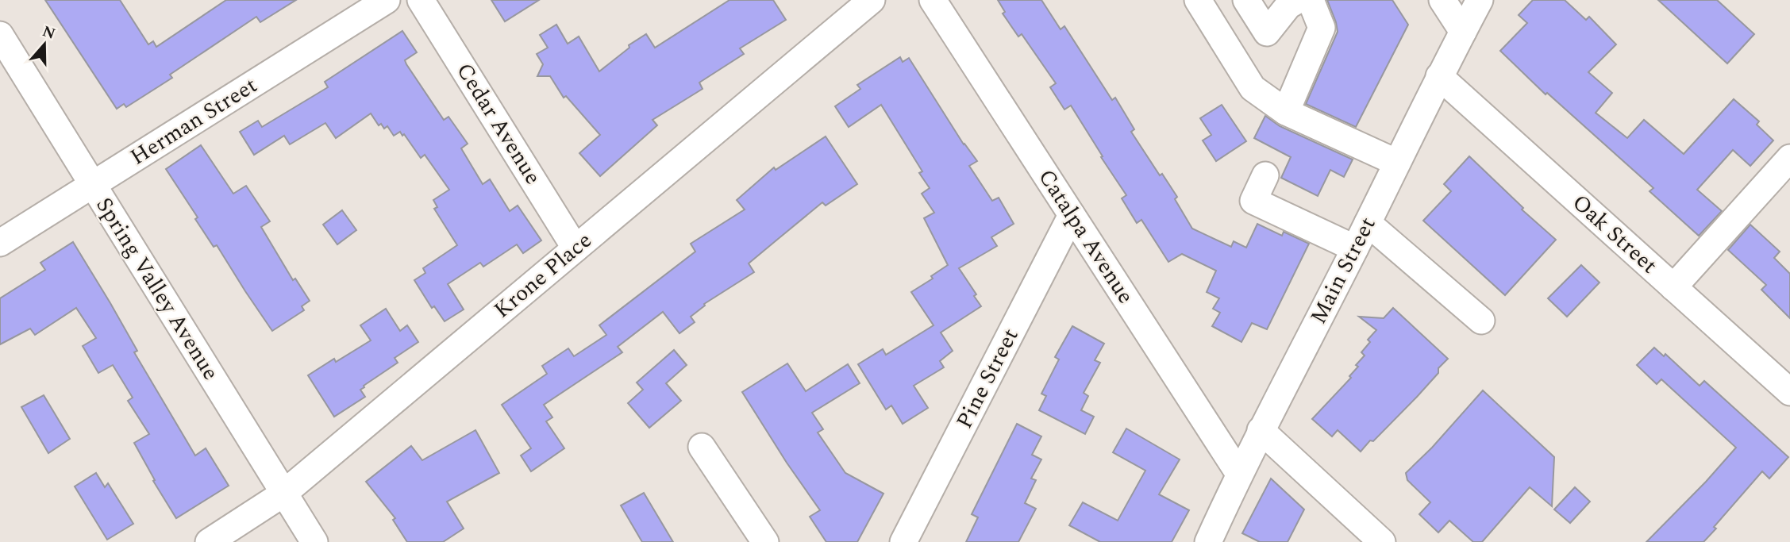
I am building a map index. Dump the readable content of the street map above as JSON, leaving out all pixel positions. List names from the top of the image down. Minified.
{"streets":{"street":["Herman Street","Cedar Avenue","Oak Street","Catalpa Avenue","Main Street","Krone Place","Spring Valley Avenue","Pine Street"]},"crossings":[["Herman Street","Spring Valley Avenue"],["Cedar Avenue","Krone Place"],["Oak Street","Main Street"],["Catalpa Avenue","Main Street"],["Catalpa Avenue","Pine Street"],["Krone Place","Spring Valley Avenue"]],"north":"top"}
